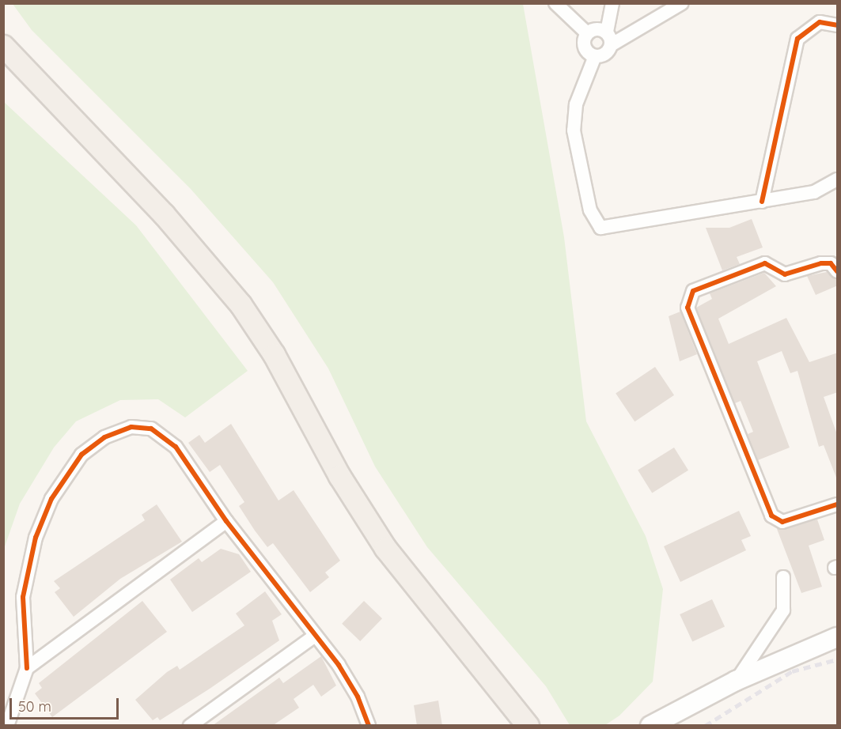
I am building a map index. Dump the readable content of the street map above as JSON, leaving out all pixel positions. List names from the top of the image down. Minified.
{"scale_bar":"50 m"}
